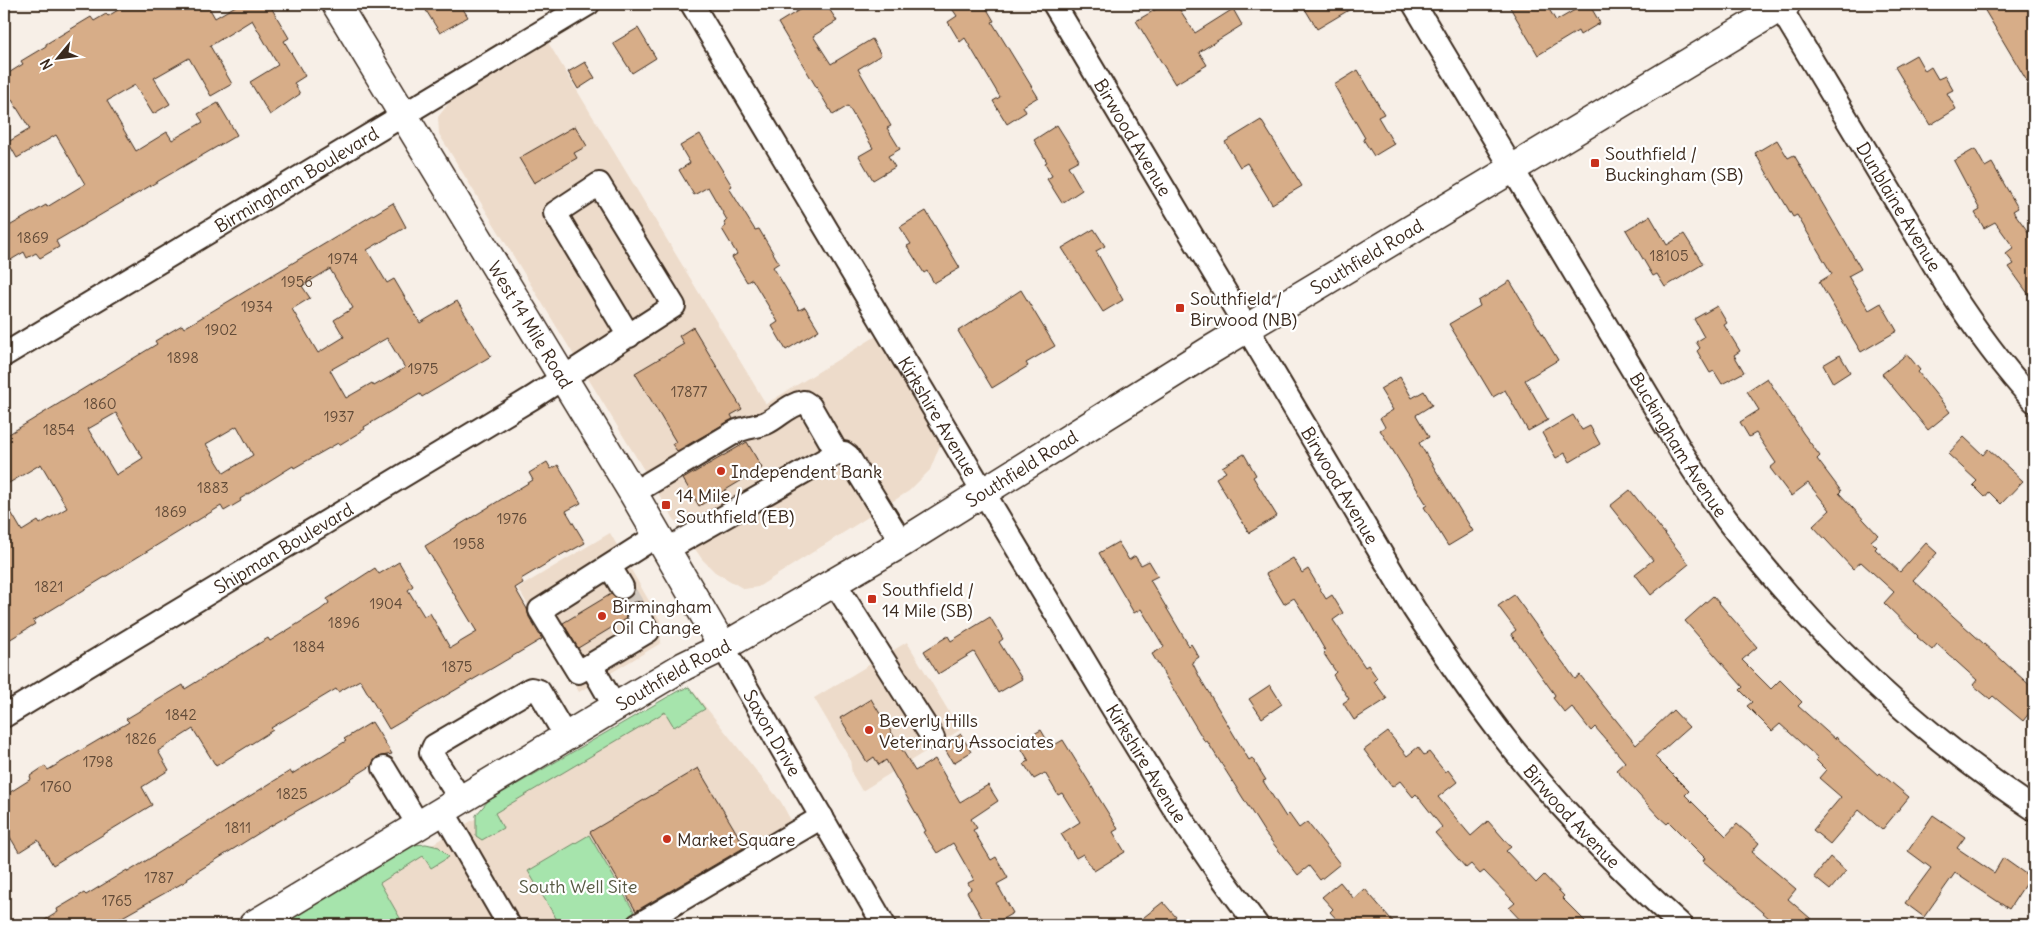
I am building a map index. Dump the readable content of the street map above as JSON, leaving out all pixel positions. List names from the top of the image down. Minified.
{"streets":{"main road":["Southfield Road","West 14 Mile Road"],"street":["Birwood Avenue","Birmingham Boulevard","Dunblaine Avenue","Kirkshire Avenue","Buckingham Avenue","Shipman Boulevard","Saxon Drive"]},"crossings":[["Birwood Avenue","Southfield Road"],["Birmingham Boulevard","West 14 Mile Road"],["Dunblaine Avenue","Southfield Road"],["Southfield Road","West 14 Mile Road"],["Southfield Road","Kirkshire Avenue"],["Southfield Road","Buckingham Avenue"],["Southfield Road","Saxon Drive"],["West 14 Mile Road","Shipman Boulevard"],["West 14 Mile Road","Saxon Drive"]],"parks":["South Well Site"],"places":{"transit":["Southfield / Buckingham (SB)","Southfield / Birwood (NB)","14 Mile / Southfield (EB)","Southfield / 14 Mile (SB)"],"other":["Independent Bank","Birmingham Oil Change","Beverly Hills Veterinary Associates","Market Square"]},"house_numbers":["1869","18105","1974","1956","1934","1902","1898","1975","17877","1860","1937","1854","1883","1869","1976","1958","1821","1904","1896","1884","1875","1842","1826","1798","1760","1825","1811","1787","1765"],"north":"bottom left"}
